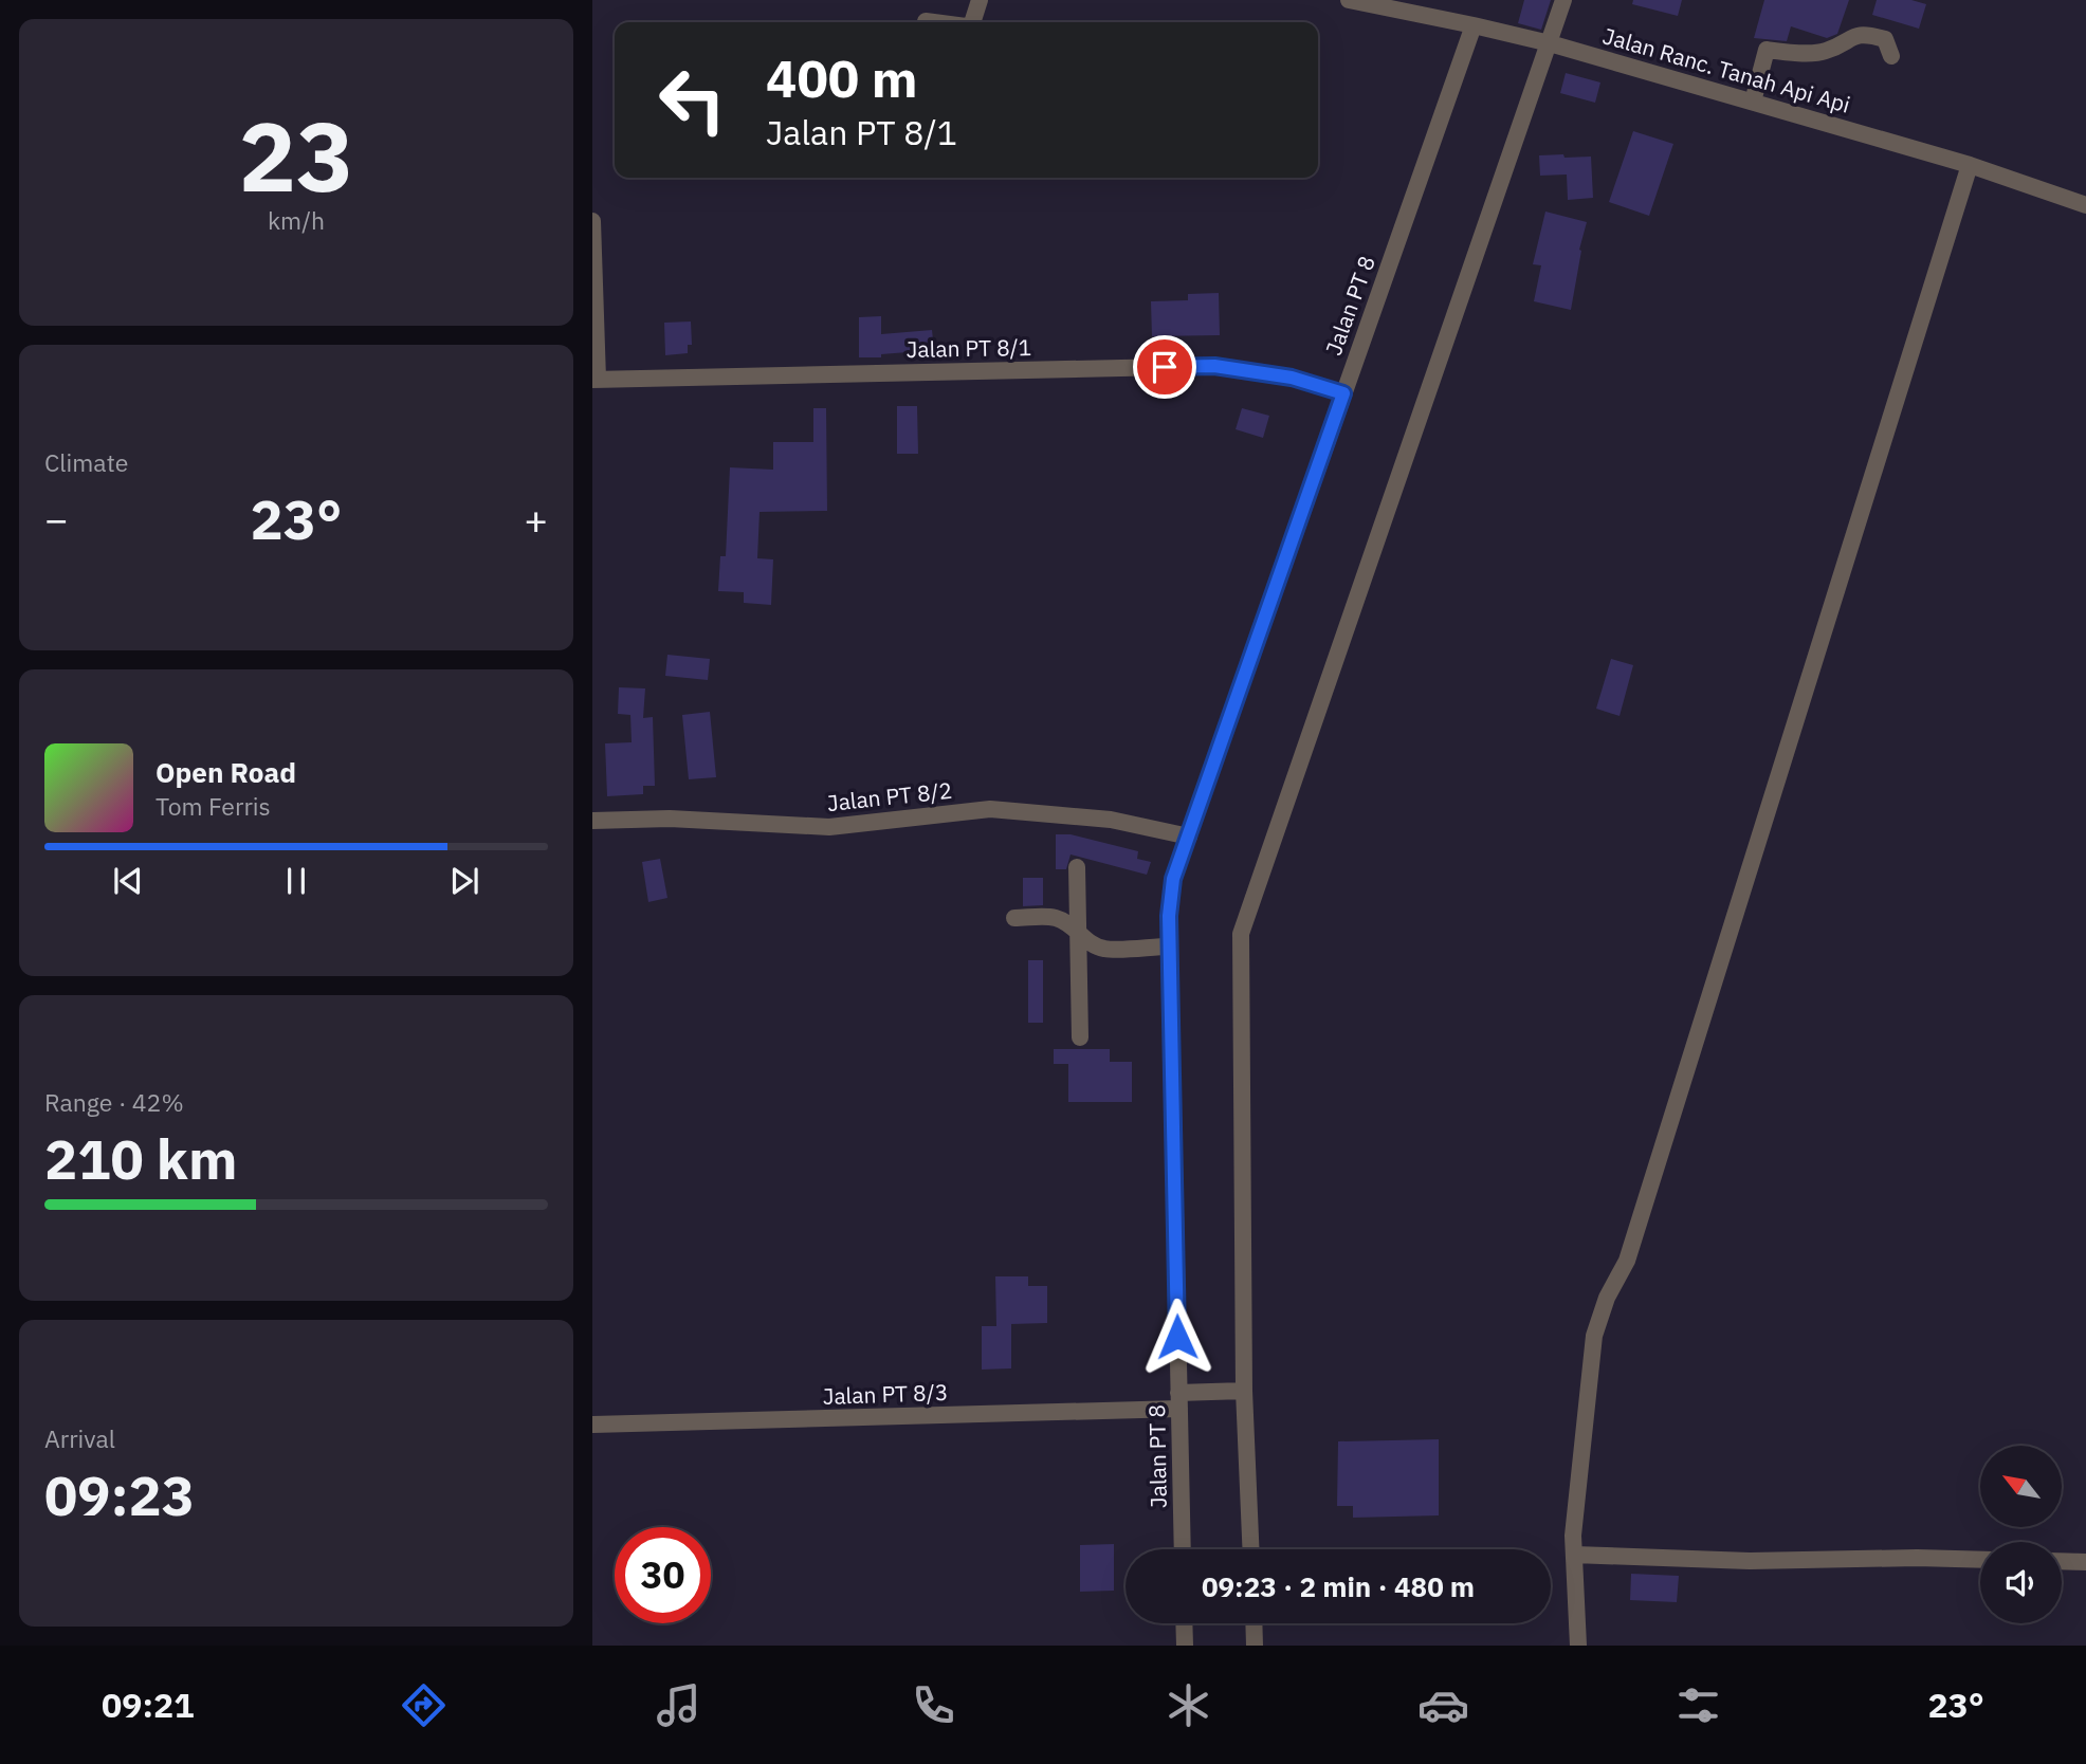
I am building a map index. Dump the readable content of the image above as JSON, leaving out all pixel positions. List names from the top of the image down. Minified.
{"streets":{"street":["Jalan Ranc. Tanah Api Api","Jalan PT 8","Jalan PT 8/1","Jalan PT 8/2","Jalan PT 8/3"]},"crossings":[["Jalan Ranc. Tanah Api Api","Jalan PT 8"],["Jalan PT 8","Jalan PT 8/1"],["Jalan PT 8","Jalan PT 8/2"],["Jalan PT 8","Jalan PT 8/3"]],"north":"top left","page":{"tile":[["23","km/h"],"Climate",["Range · 42%","210 km"],["Arrival","09:23"]],"turn":["400 m","Jalan PT 8/1"],"heat":["−","23°","+"],"song":["Open Road","Tom Ferris"],"limit":"30","trip":"09:23 · 2 min · 480 m","tabs":["09:21","23°"]}}
